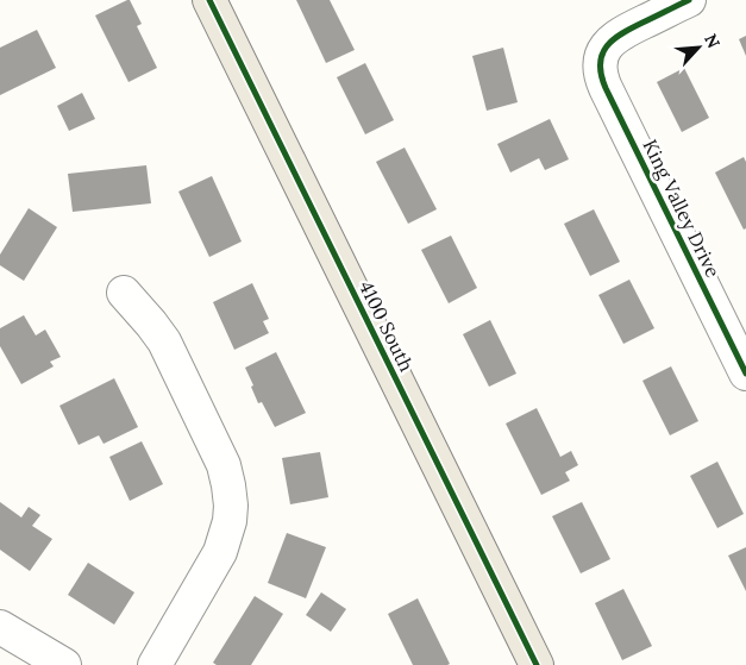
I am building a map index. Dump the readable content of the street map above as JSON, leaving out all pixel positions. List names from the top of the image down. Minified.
{"streets":{"main road":["4100 South"],"street":["King Valley Drive"]},"north":"top right"}
